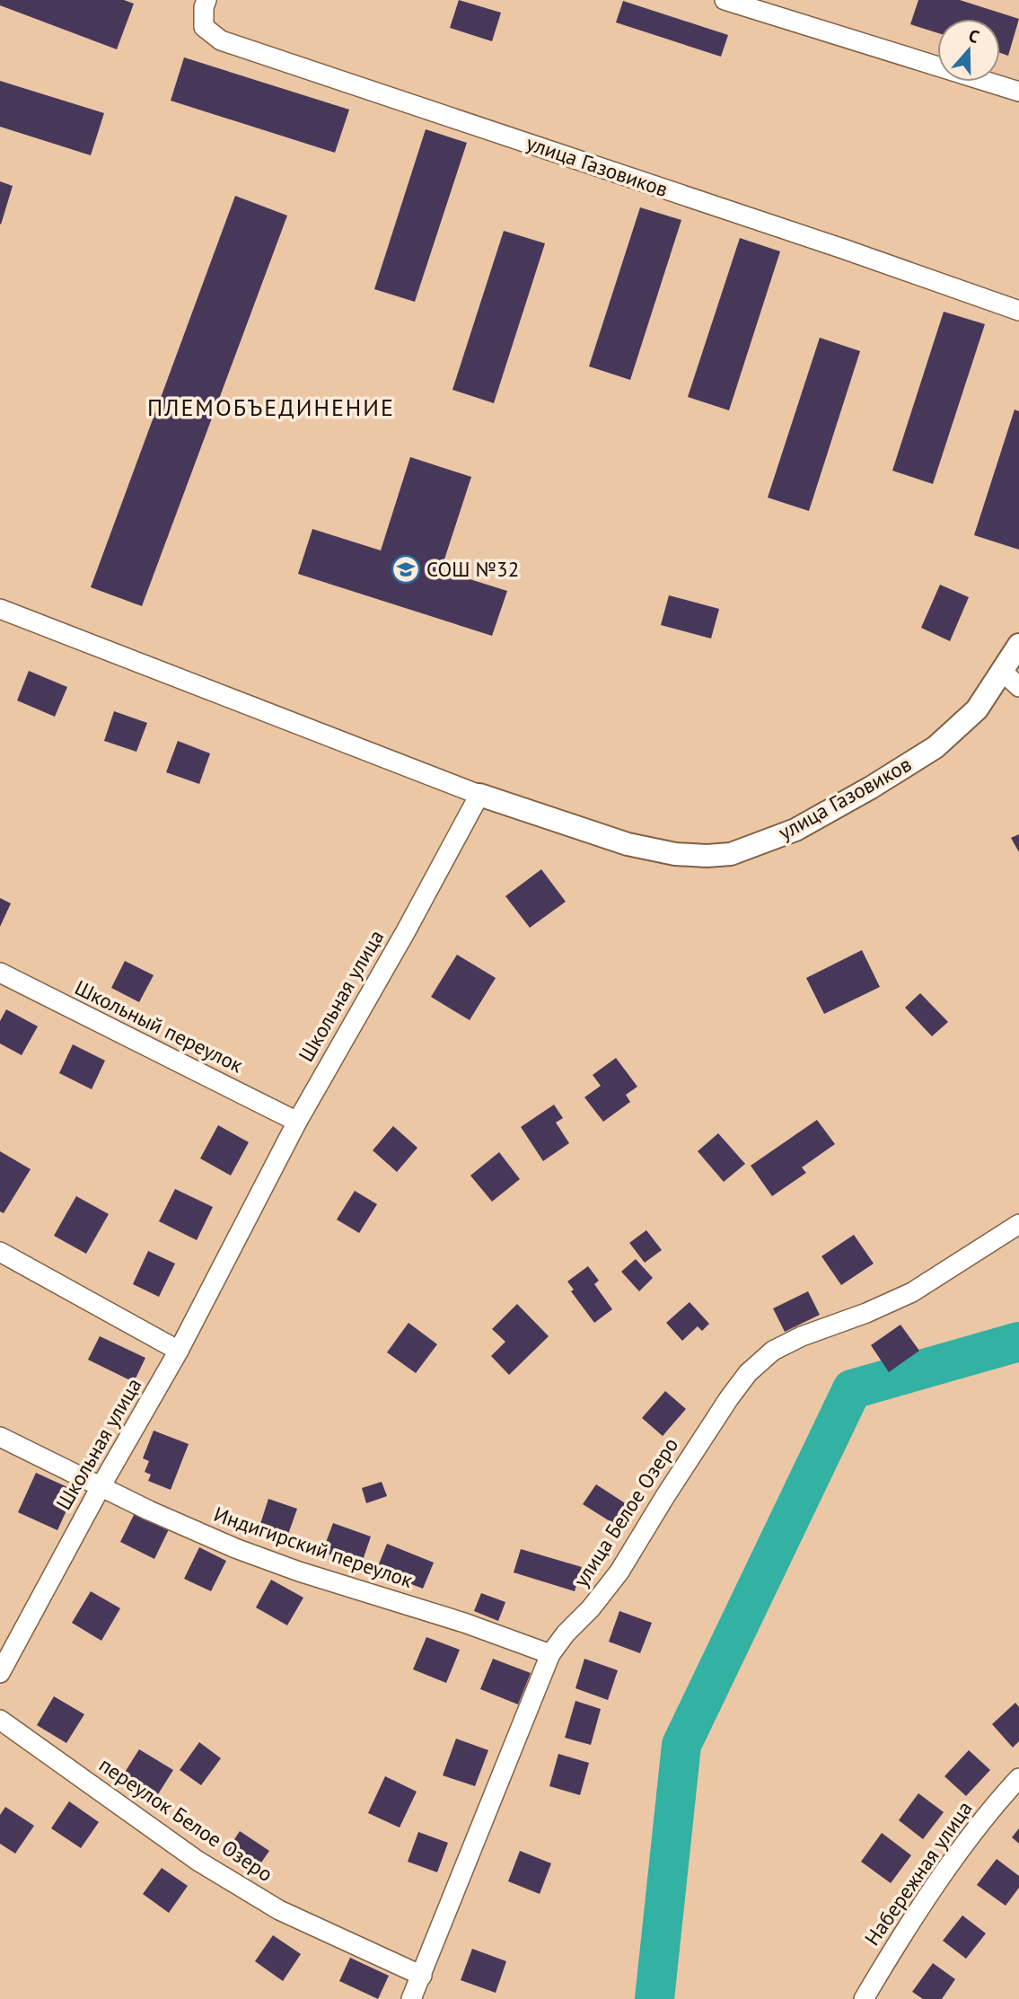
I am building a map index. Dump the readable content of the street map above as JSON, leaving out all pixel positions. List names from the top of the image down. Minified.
{"streets":{"street":["улица Газовиков","Школьная улица","Школьный переулок","улица Белое Озеро","Индигирский переулок","переулок Белое Озеро","Набережная улица"]},"crossings":[["улица Газовиков","Школьная улица"],["Школьная улица","Школьный переулок"],["Школьная улица","Индигирский переулок"],["улица Белое Озеро","Индигирский переулок"],["улица Белое Озеро","переулок Белое Озеро"]],"districts":["ПЛЕМОБЪЕДИНЕНИЕ"],"places":{"school or university":["СОШ №32"]},"north":"top"}
